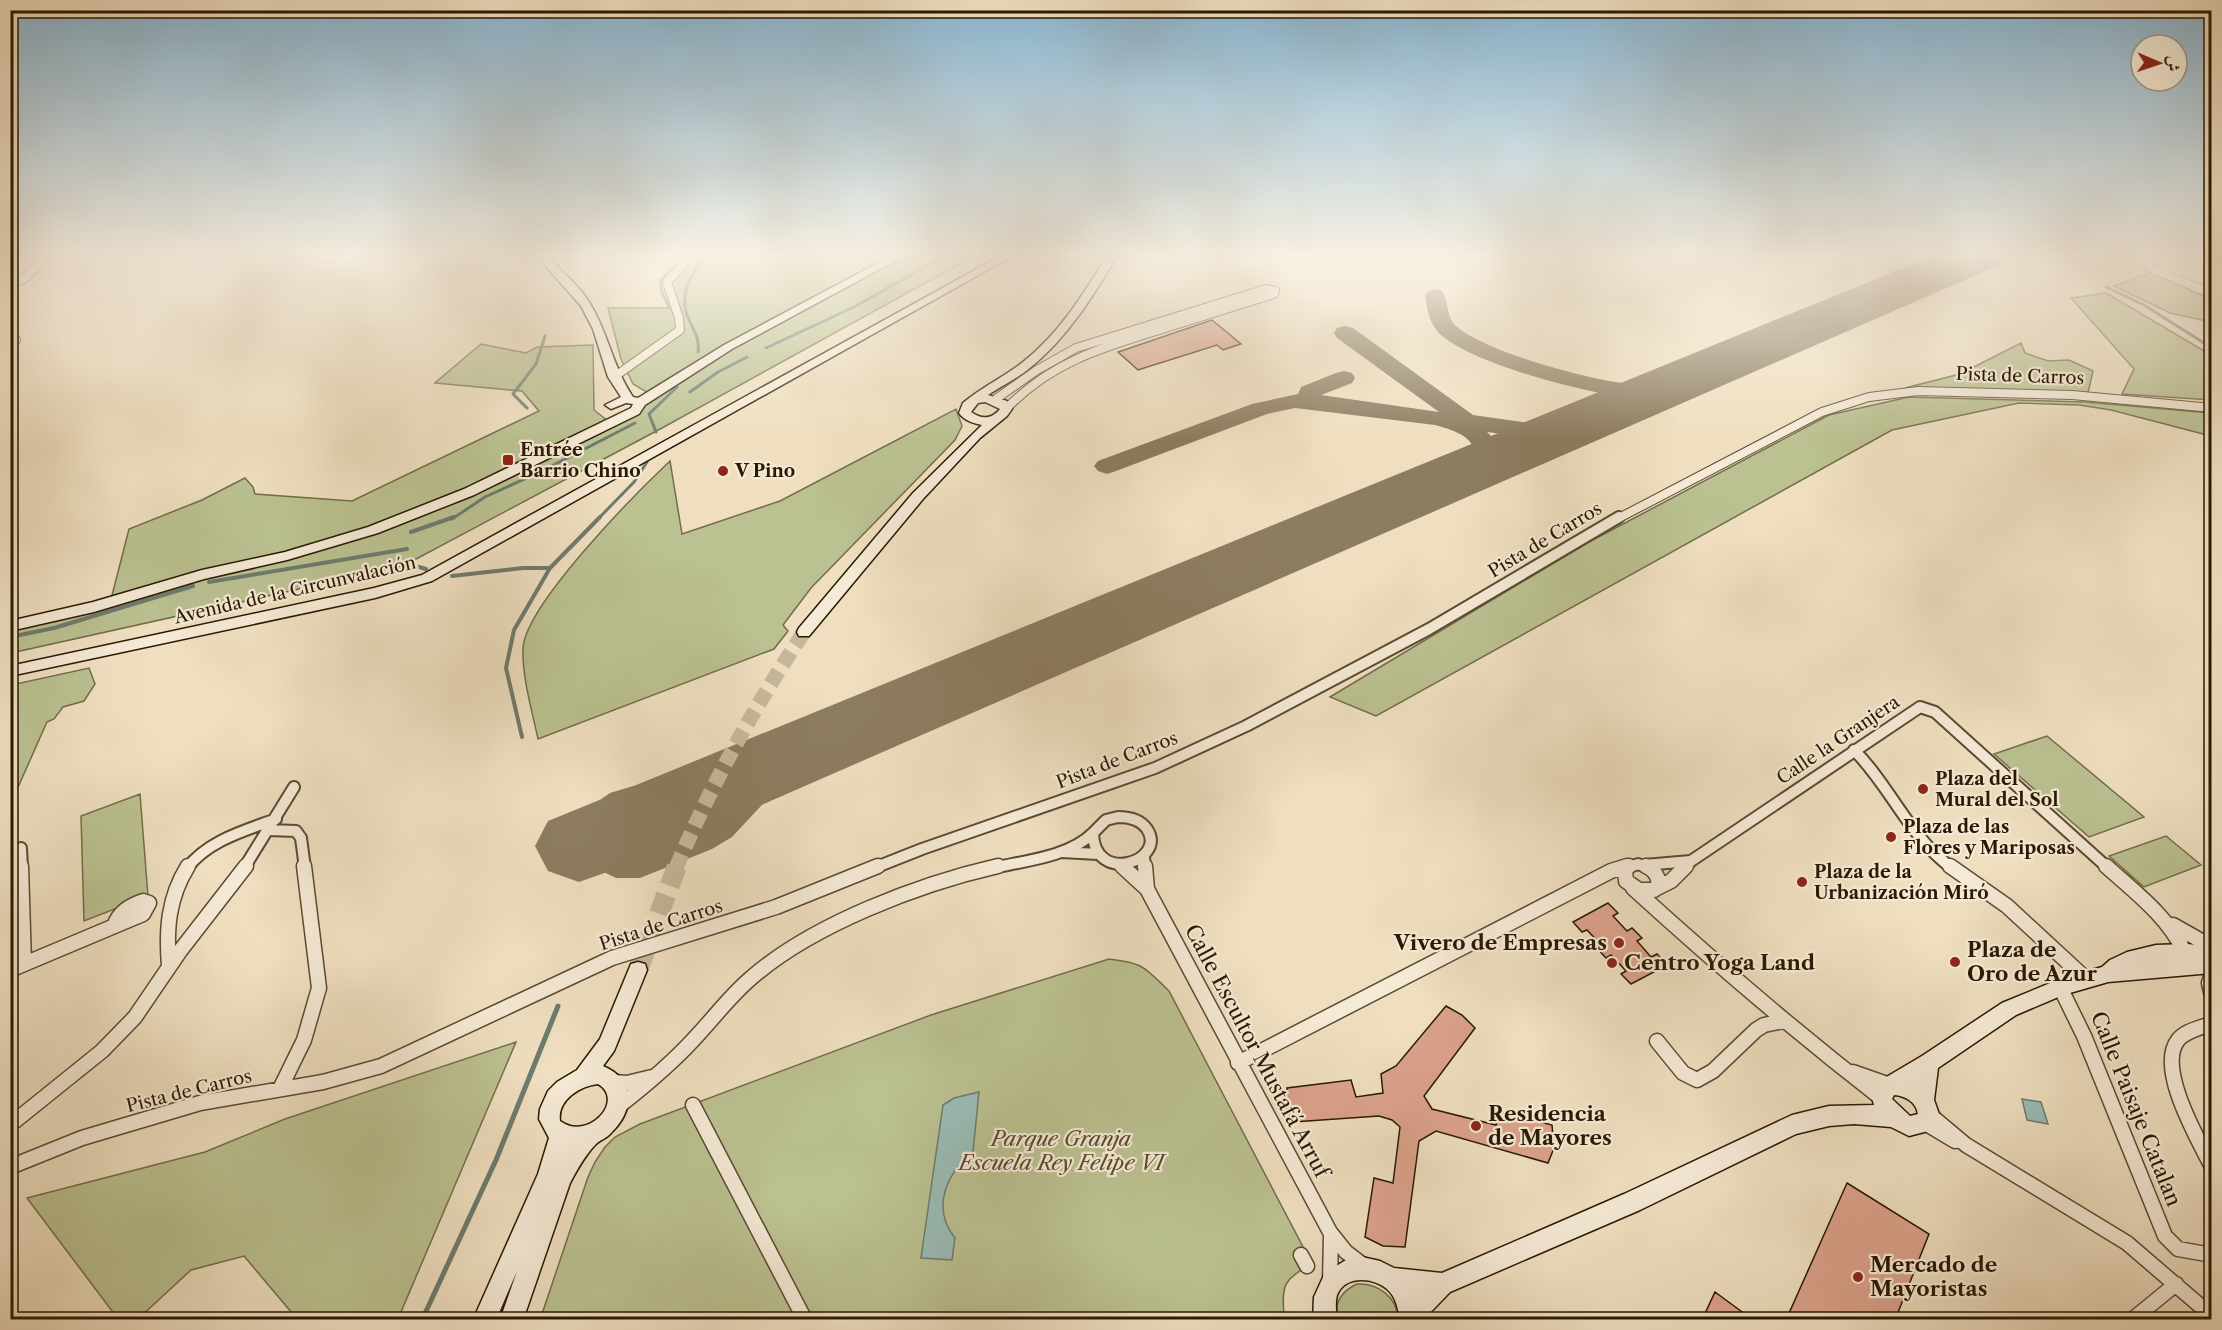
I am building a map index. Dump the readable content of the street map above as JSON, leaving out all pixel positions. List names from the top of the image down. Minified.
{"streets":{"main road":["Avenida de la Circunvalación"],"street":["Pista de Carros","Calle la Granjera","Calle Escultor Mustafá Arruf","Calle Paisaje Catalan"]},"parks":["Parque Granja Escuela Rey Felipe VI"],"places":{"transit":["Entrée Barrio Chino"],"other":["V Pino","Plaza del Mural del Sol","Plaza de las Flores y Mariposas","Plaza de la Urbanización Miró","Vivero de Empresas","Plaza de Oro de Azur","Centro Yoga Land","Residencia de Mayores","Mercado de Mayoristas"]},"north":"right"}
